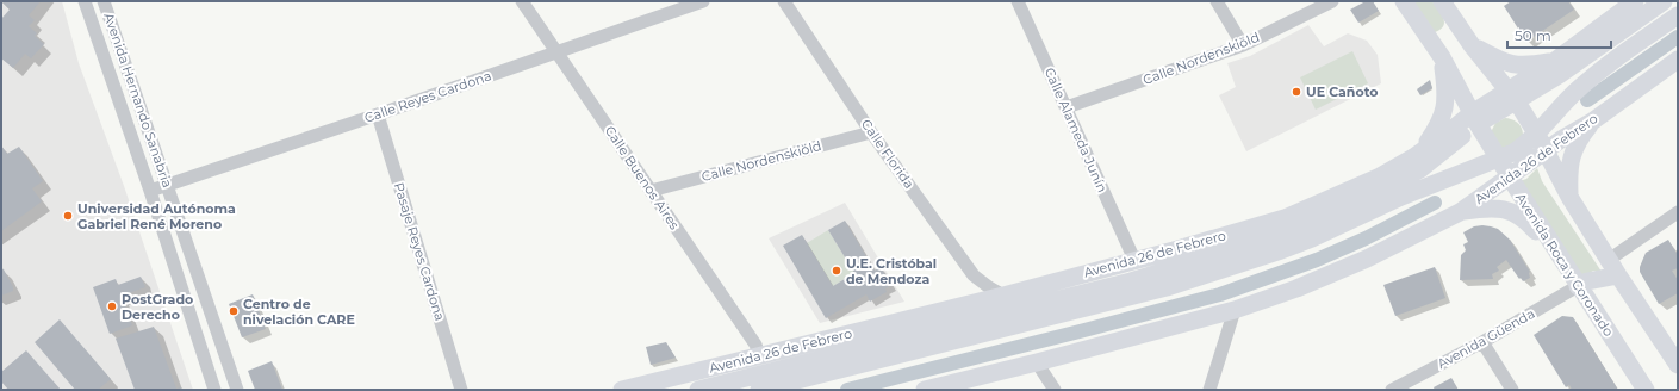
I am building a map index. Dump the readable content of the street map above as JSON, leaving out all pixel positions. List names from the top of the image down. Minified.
{"streets":{"main road":["Avenida 26 de Febrero","Avenida Roca y Coronado"],"street":["Calle Nordenskiöld","Calle Reyes Cardona","Avenida Hernando Sanabria","Calle Alameda Junín","Calle Florida","Calle Buenos Aires","Pasaje Reyes Cardona","Avenida Güenda"]},"crossings":[["Calle Nordenskiöld","Calle Alameda Junín"],["Calle Nordenskiöld","Calle Florida"],["Calle Nordenskiöld","Calle Buenos Aires"],["Calle Reyes Cardona","Avenida Hernando Sanabria"],["Calle Reyes Cardona","Calle Buenos Aires"],["Calle Reyes Cardona","Pasaje Reyes Cardona"],["Calle Alameda Junín","Avenida 26 de Febrero"],["Calle Florida","Avenida 26 de Febrero"],["Avenida 26 de Febrero","Calle Buenos Aires"],["Avenida 26 de Febrero","Avenida Roca y Coronado"],["Avenida Roca y Coronado","Avenida Güenda"]],"places":["UE Cañoto","Universidad Autónoma Gabriel René Moreno","U.E. Cristóbal de Mendoza","PostGrado Derecho","Centro de nivelación CARE"],"scale_bar":"50 m"}
